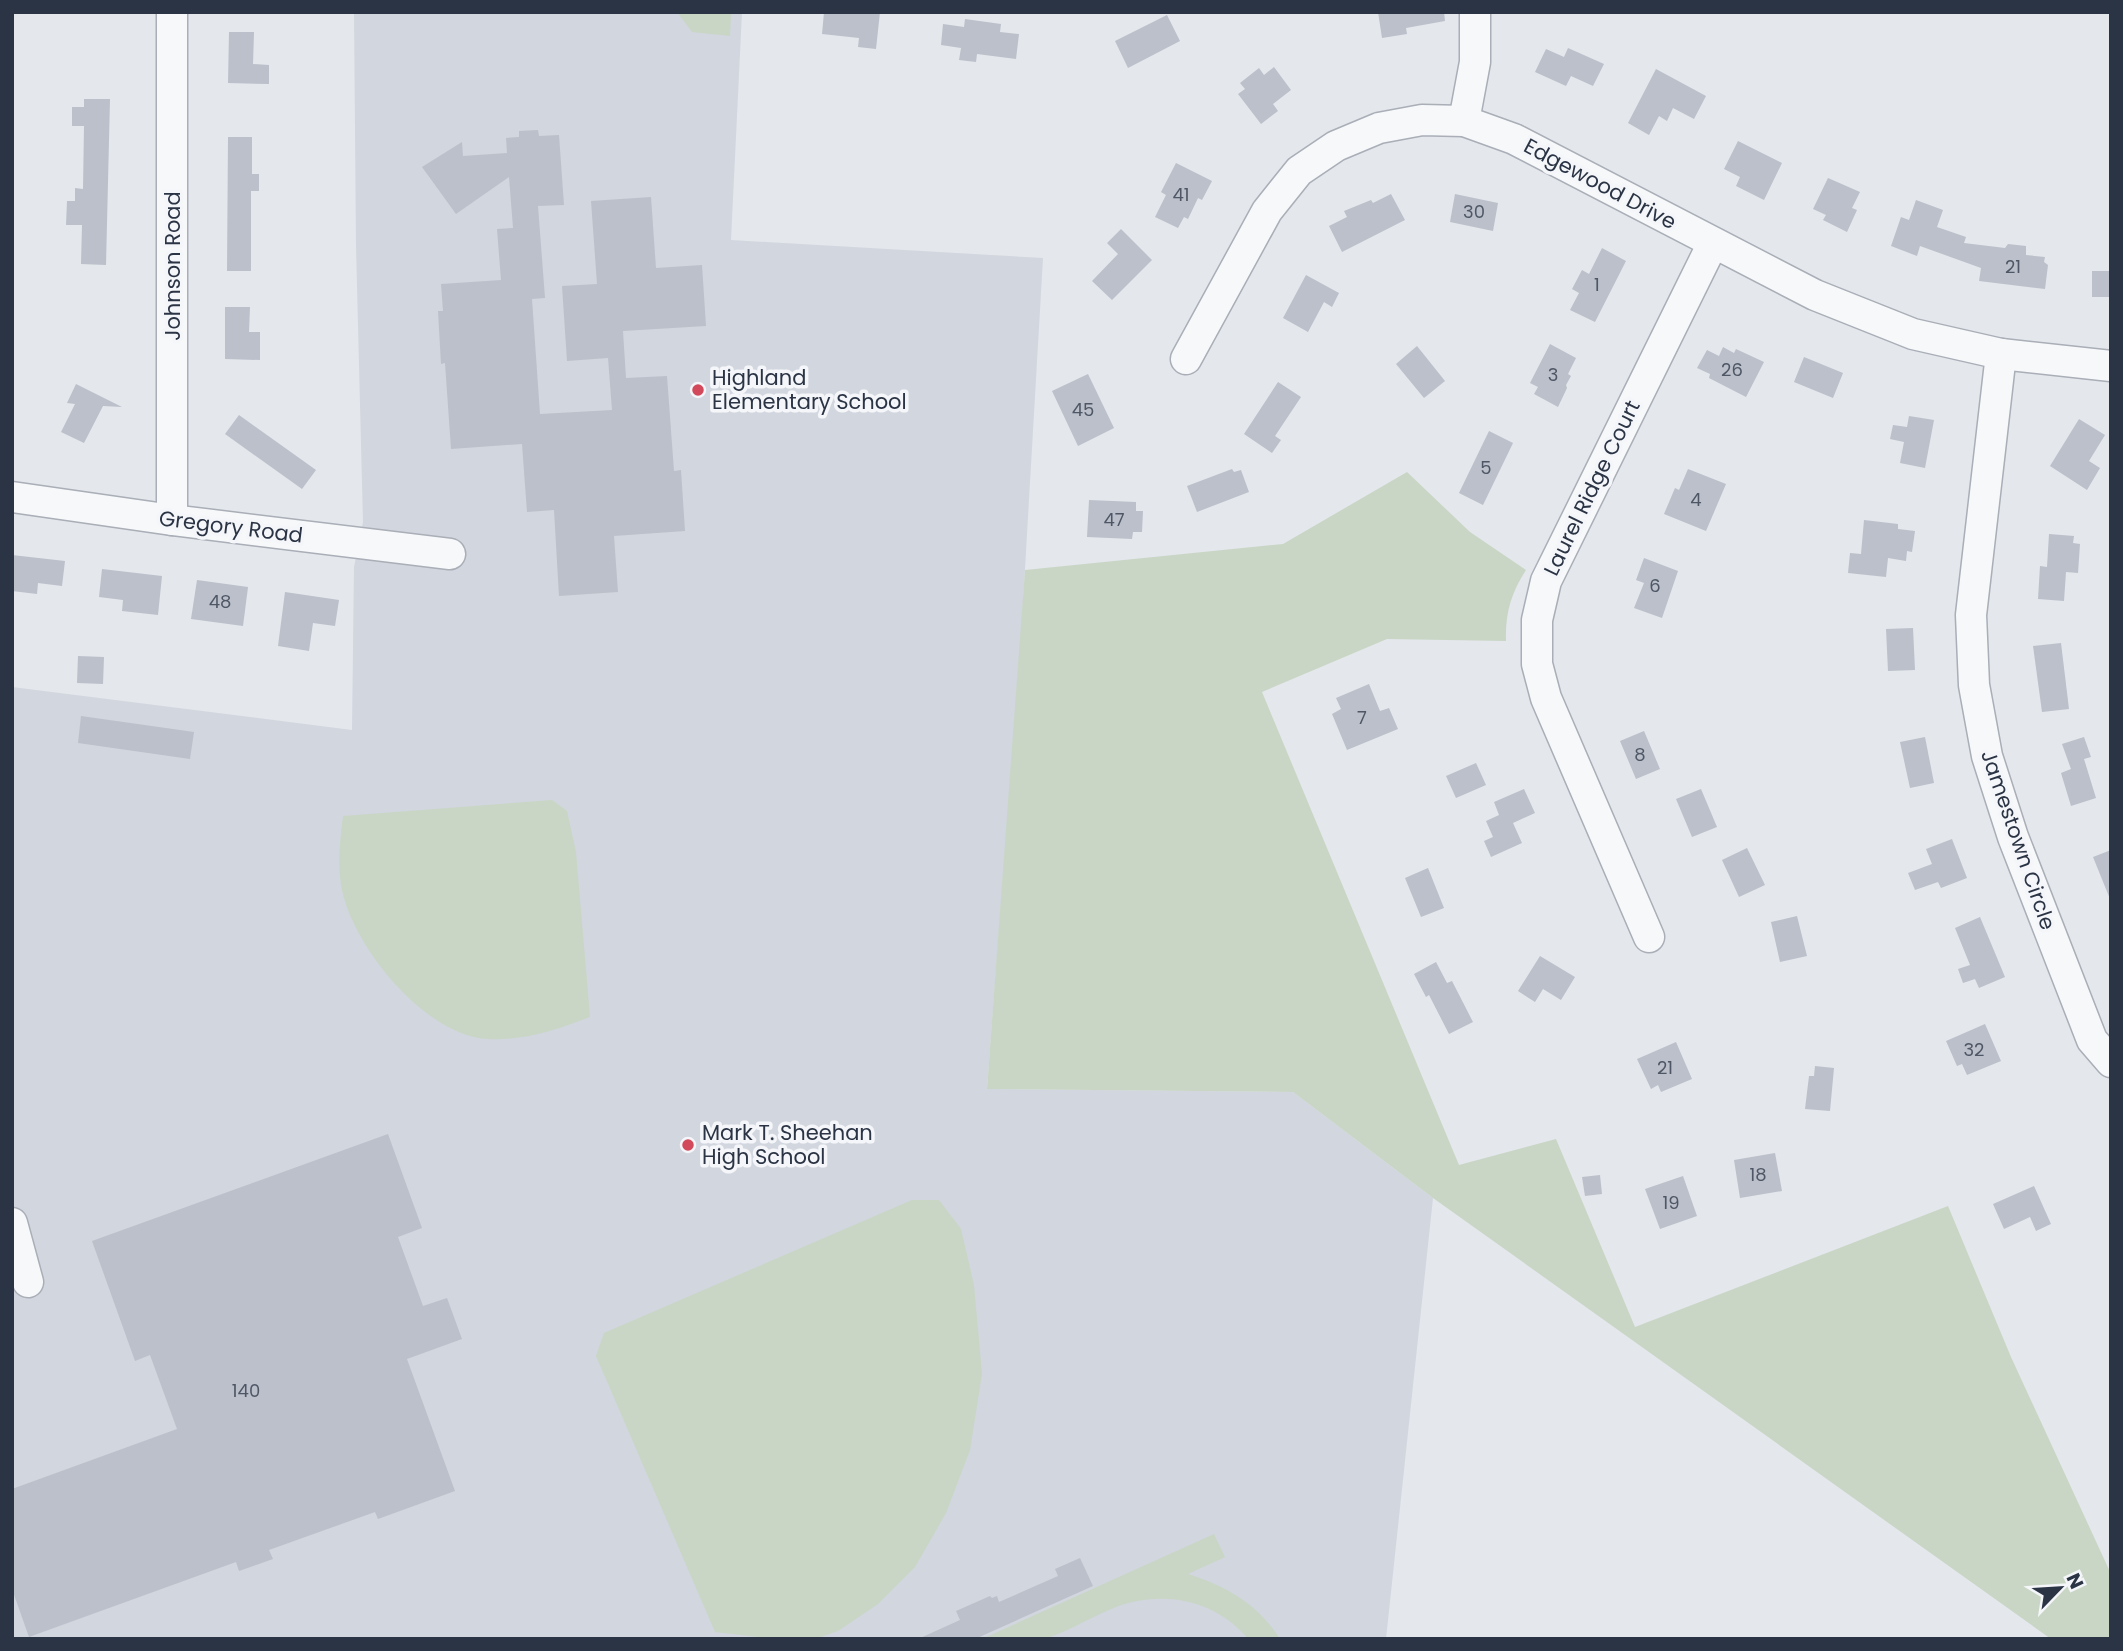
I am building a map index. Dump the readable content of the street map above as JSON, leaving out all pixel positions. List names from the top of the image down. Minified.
{"streets":{"street":["Edgewood Drive","Johnson Road","Laurel Ridge Court","Gregory Road","Jamestown Circle"]},"crossings":[["Edgewood Drive","Laurel Ridge Court"],["Edgewood Drive","Jamestown Circle"],["Johnson Road","Gregory Road"]],"places":["Highland Elementary School","Mark T. Sheehan High School"],"house_numbers":["41","30","21","1","26","3","45","5","4","47","6","48","7","8","32","21","18","19","140"],"north":"top right"}
